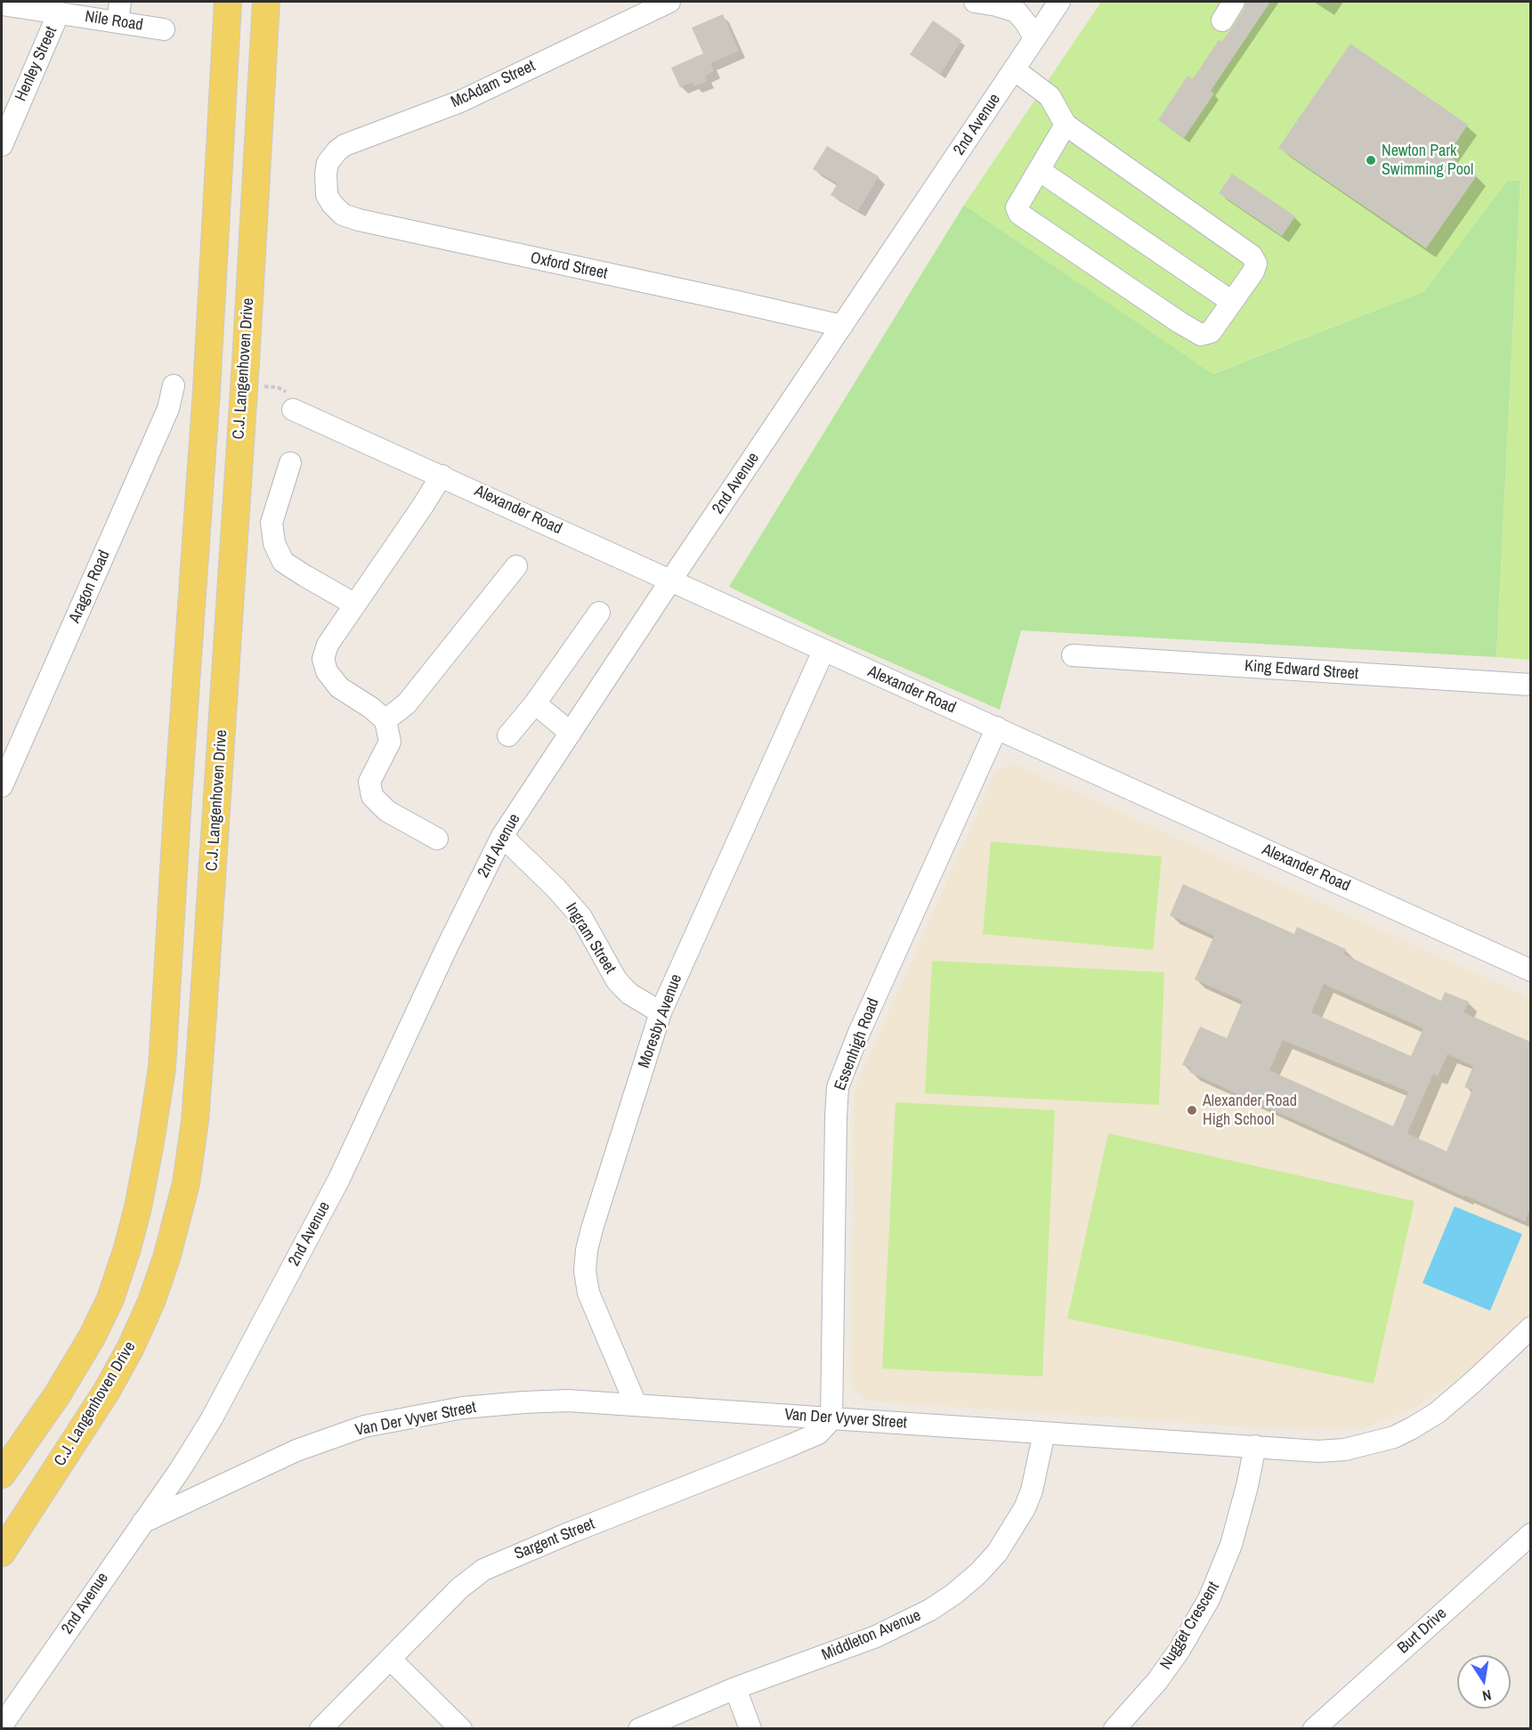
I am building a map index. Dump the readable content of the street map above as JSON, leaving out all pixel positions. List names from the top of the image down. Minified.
{"streets":{"main road":["C.J. Langenhoven Drive"],"street":["Nile Road","Henley Street","McAdam Street","2nd Avenue","Oxford Street","Alexander Road","Aragon Road","King Edward Street","Ingram Street","Moresby Avenue","Essenhigh Road","Van Der Vyver Street","Sargent Street","Nugget Crescent","Burt Drive","Middleton Avenue"]},"crossings":[["Nile Road","Henley Street"],["McAdam Street","Oxford Street"],["2nd Avenue","Oxford Street"],["2nd Avenue","Alexander Road"],["2nd Avenue","Ingram Street"],["2nd Avenue","Van Der Vyver Street"],["Alexander Road","Moresby Avenue"],["Alexander Road","Essenhigh Road"],["Ingram Street","Moresby Avenue"],["Moresby Avenue","Van Der Vyver Street"],["Essenhigh Road","Van Der Vyver Street"],["Essenhigh Road","Sargent Street"],["Van Der Vyver Street","Sargent Street"],["Van Der Vyver Street","Nugget Crescent"],["Van Der Vyver Street","Middleton Avenue"]],"places":["Newton Park Swimming Pool","Alexander Road High School"],"north":"bottom"}
